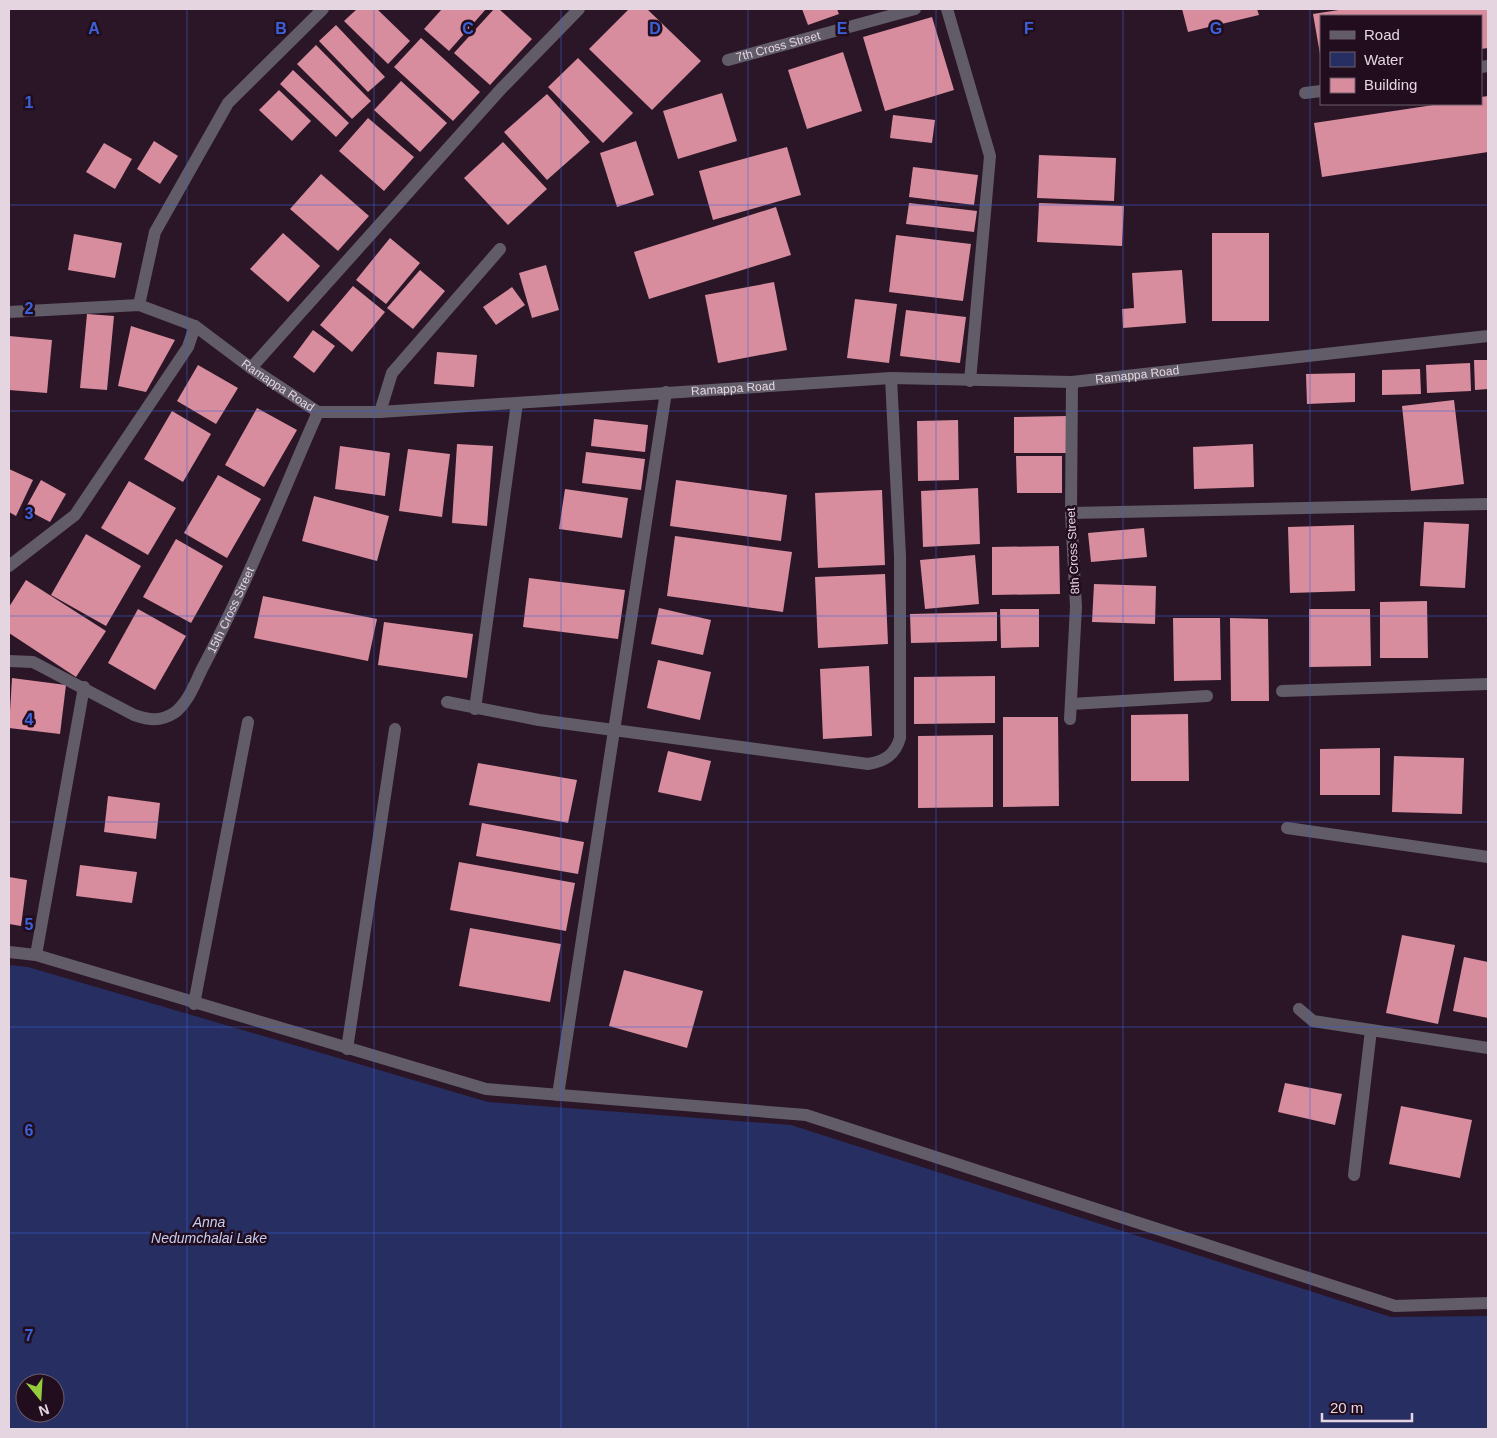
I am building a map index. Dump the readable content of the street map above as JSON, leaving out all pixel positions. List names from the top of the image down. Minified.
{"streets":{"street":["7th Cross Street","Ramappa Road","8th Cross Street","15th Cross Street"]},"crossings":[["Ramappa Road","8th Cross Street"],["Ramappa Road","15th Cross Street"]],"water":["Anna Nedumchalai Lake"],"legend":["Road","Water","Building"],"scale_bar":"20 m","north":"bottom","grid":{"columns":["A","B","C","D","E","F","G"],"rows":["1","2","3","4","5","6","7"]}}
